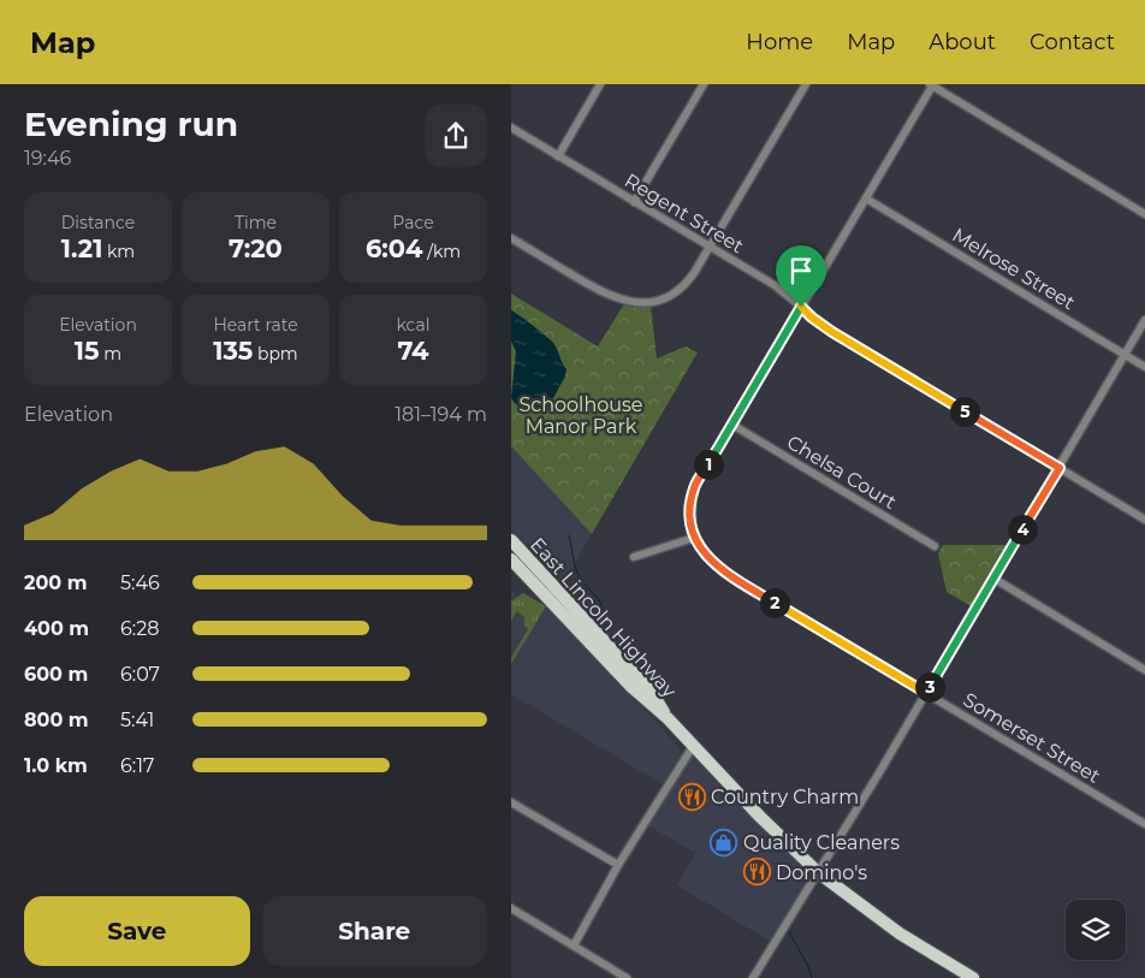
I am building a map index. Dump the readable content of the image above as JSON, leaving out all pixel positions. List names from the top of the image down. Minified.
{"streets":{"main road":["East Lincoln Highway"],"street":["Regent Street","Melrose Street","Chelsa Court","Somerset Street"]},"parks":["Schoolhouse Manor Park"],"places":{"restaurant":["Country Charm","Domino's"],"shop":["Quality Cleaners"]},"page":{"header":"Map","nav":["Home","Map","About","Contact"],"heading":["Evening run","19:46"],"stats":[["Distance","1.21 km"],["Time","7:20"],["Pace","6:04 /km"],["Elevation","15 m"],["Heart rate","135 bpm"],["kcal","74"]],"chart":["Elevation","181–194 m"],"pins":["5","1","4","2","3"],"list":[{"name":"200 m","note":"5:46"},{"name":"400 m","note":"6:28"},{"name":"600 m","note":"6:07"},{"name":"800 m","note":"5:41"},{"name":"1.0 km","note":"6:17"}],"buttons":["Save","Share"]}}
